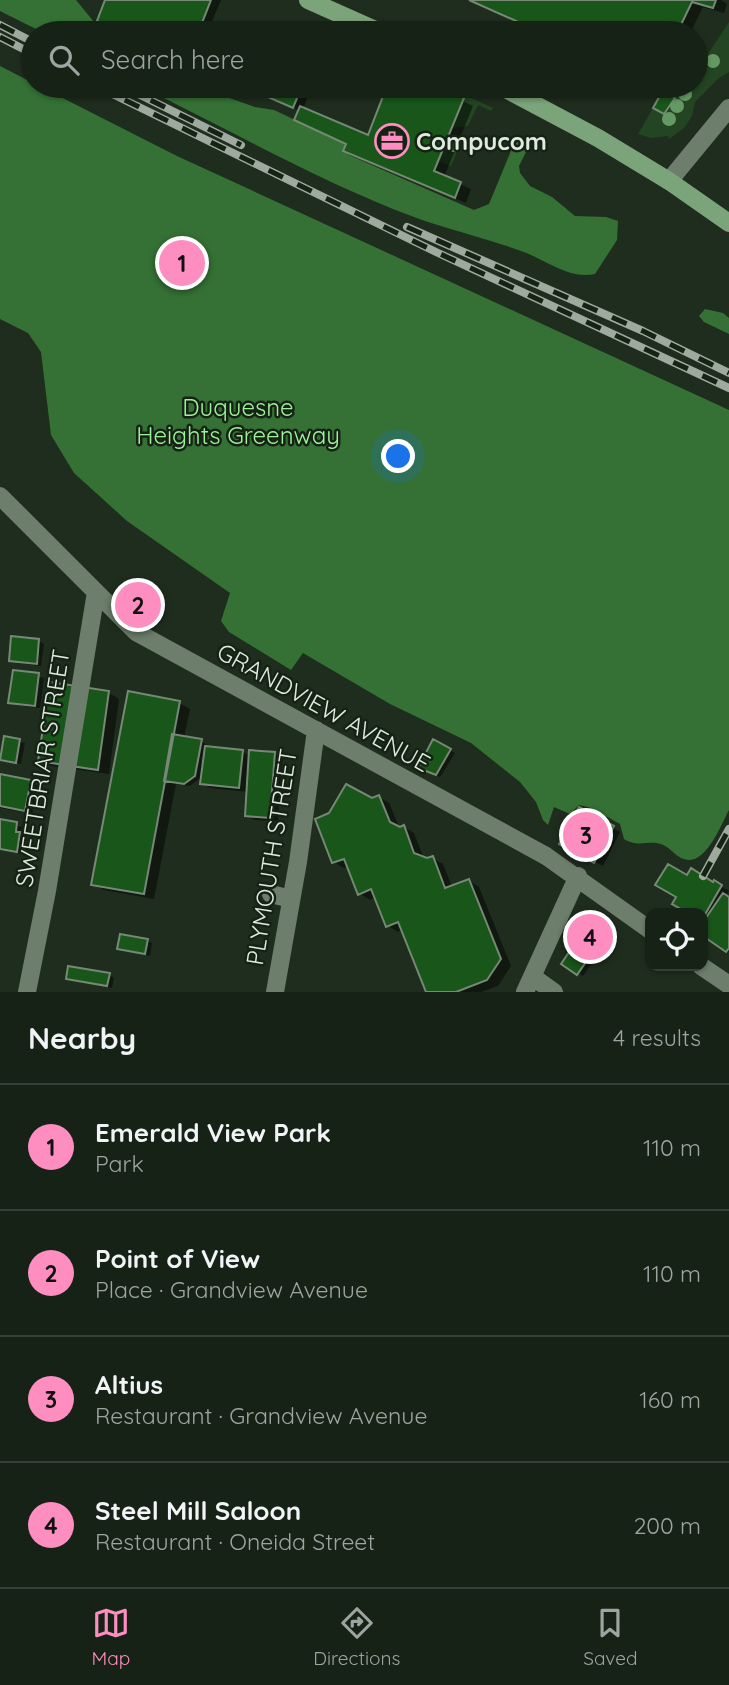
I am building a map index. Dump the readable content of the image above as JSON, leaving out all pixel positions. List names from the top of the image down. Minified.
{"streets":{"street":["GRANDVIEW AVENUE","SWEETBRIAR STREET","PLYMOUTH STREET"]},"crossings":[["GRANDVIEW AVENUE","SWEETBRIAR STREET"],["GRANDVIEW AVENUE","PLYMOUTH STREET"]],"parks":["Duquesne Heights Greenway"],"places":{"office":["Compucom"]},"page":{"search":"Search here","pins":["1","2","3","4"],"heading":["Nearby","4 results"],"list":[{"mark":"1","name":"Emerald View Park","note":"Park","value":"110 m"},{"mark":"2","name":"Point of View","note":"Place · Grandview Avenue","value":"110 m"},{"mark":"3","name":"Altius","note":"Restaurant · Grandview Avenue","value":"160 m"},{"mark":"4","name":"Steel Mill Saloon","note":"Restaurant · Oneida Street","value":"200 m"}],"nav":["Map","Directions","Saved"]}}
